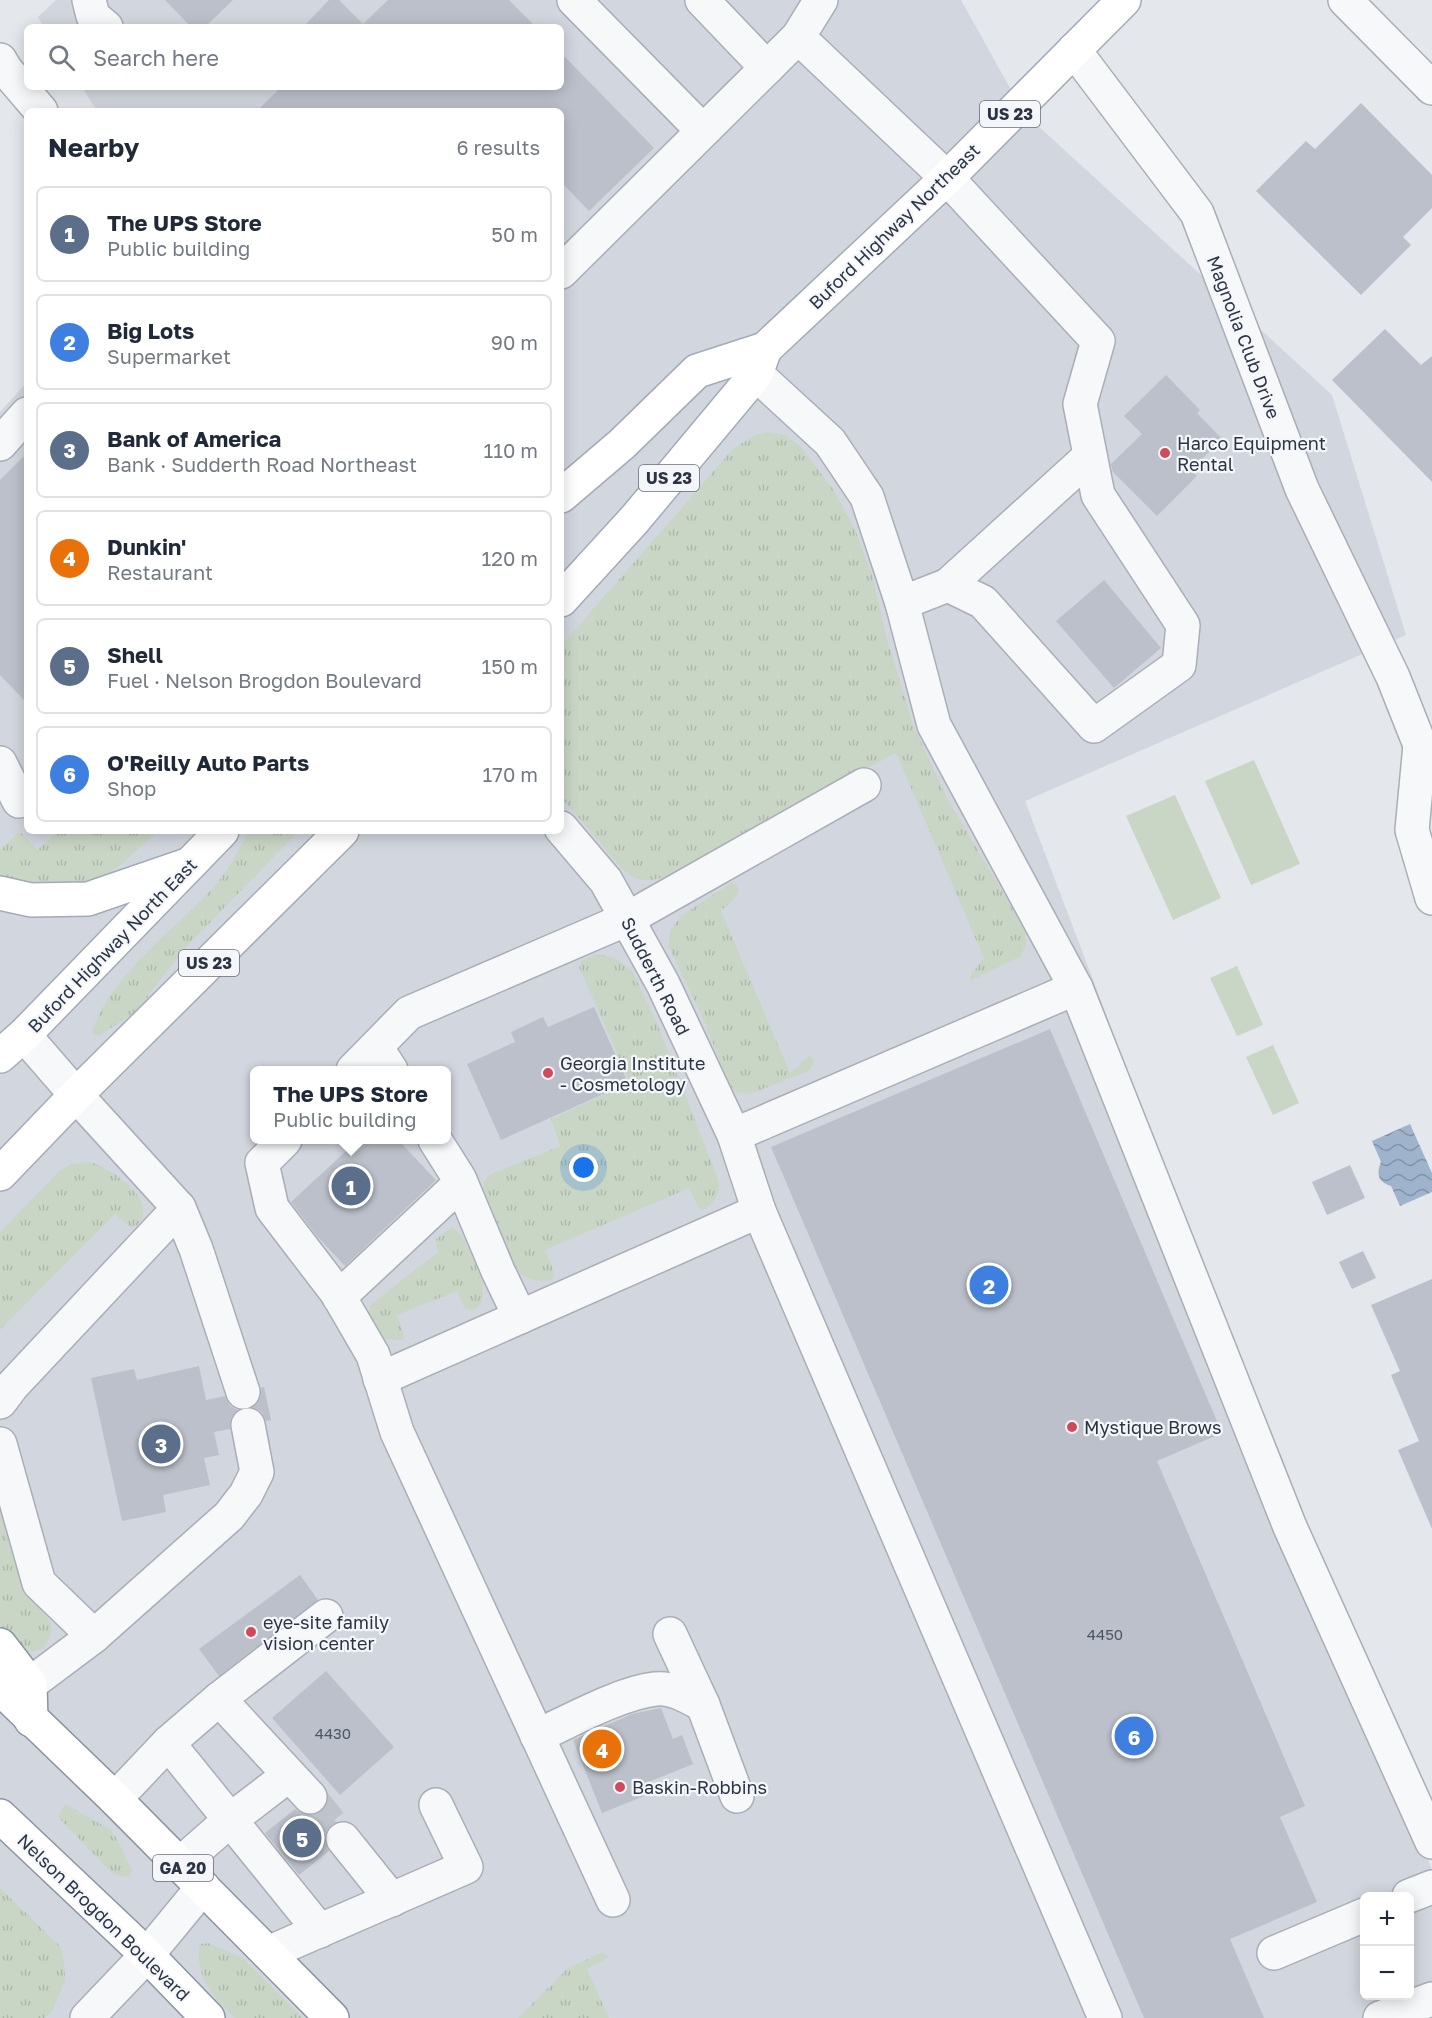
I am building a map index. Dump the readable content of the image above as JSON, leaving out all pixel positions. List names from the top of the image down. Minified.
{"streets":{"main road":["US 23","Buford Highway Northeast","Buford Highway North East","GA 20","Nelson Brogdon Boulevard"],"street":["Magnolia Club Drive","Sudderth Road"]},"crossings":[["US 23","Buford Highway Northeast"],["Buford Highway Northeast","Magnolia Club Drive"]],"places":["Harco Equipment Rental","Georgia Institute - Cosmetology","Mystique Brows","eye-site family vision center","Baskin-Robbins"],"house_numbers":["4450","4430"],"page":{"search":"Search here","heading":["Nearby","6 results"],"list":[{"mark":"1","name":"The UPS Store","note":"Public building","value":"50 m"},{"mark":"2","name":"Big Lots","note":"Supermarket","value":"90 m"},{"mark":"3","name":"Bank of America","note":"Bank · Sudderth Road Northeast","value":"110 m"},{"mark":"4","name":"Dunkin'","note":"Restaurant","value":"120 m"},{"mark":"5","name":"Shell","note":"Fuel · Nelson Brogdon Boulevard","value":"150 m"},{"mark":"6","name":"O'Reilly Auto Parts","note":"Shop","value":"170 m"}],"popup":["The UPS Store","Public building"],"pins":["1","2","3","6","4","5"],"map_buttons":["+","−"]}}
